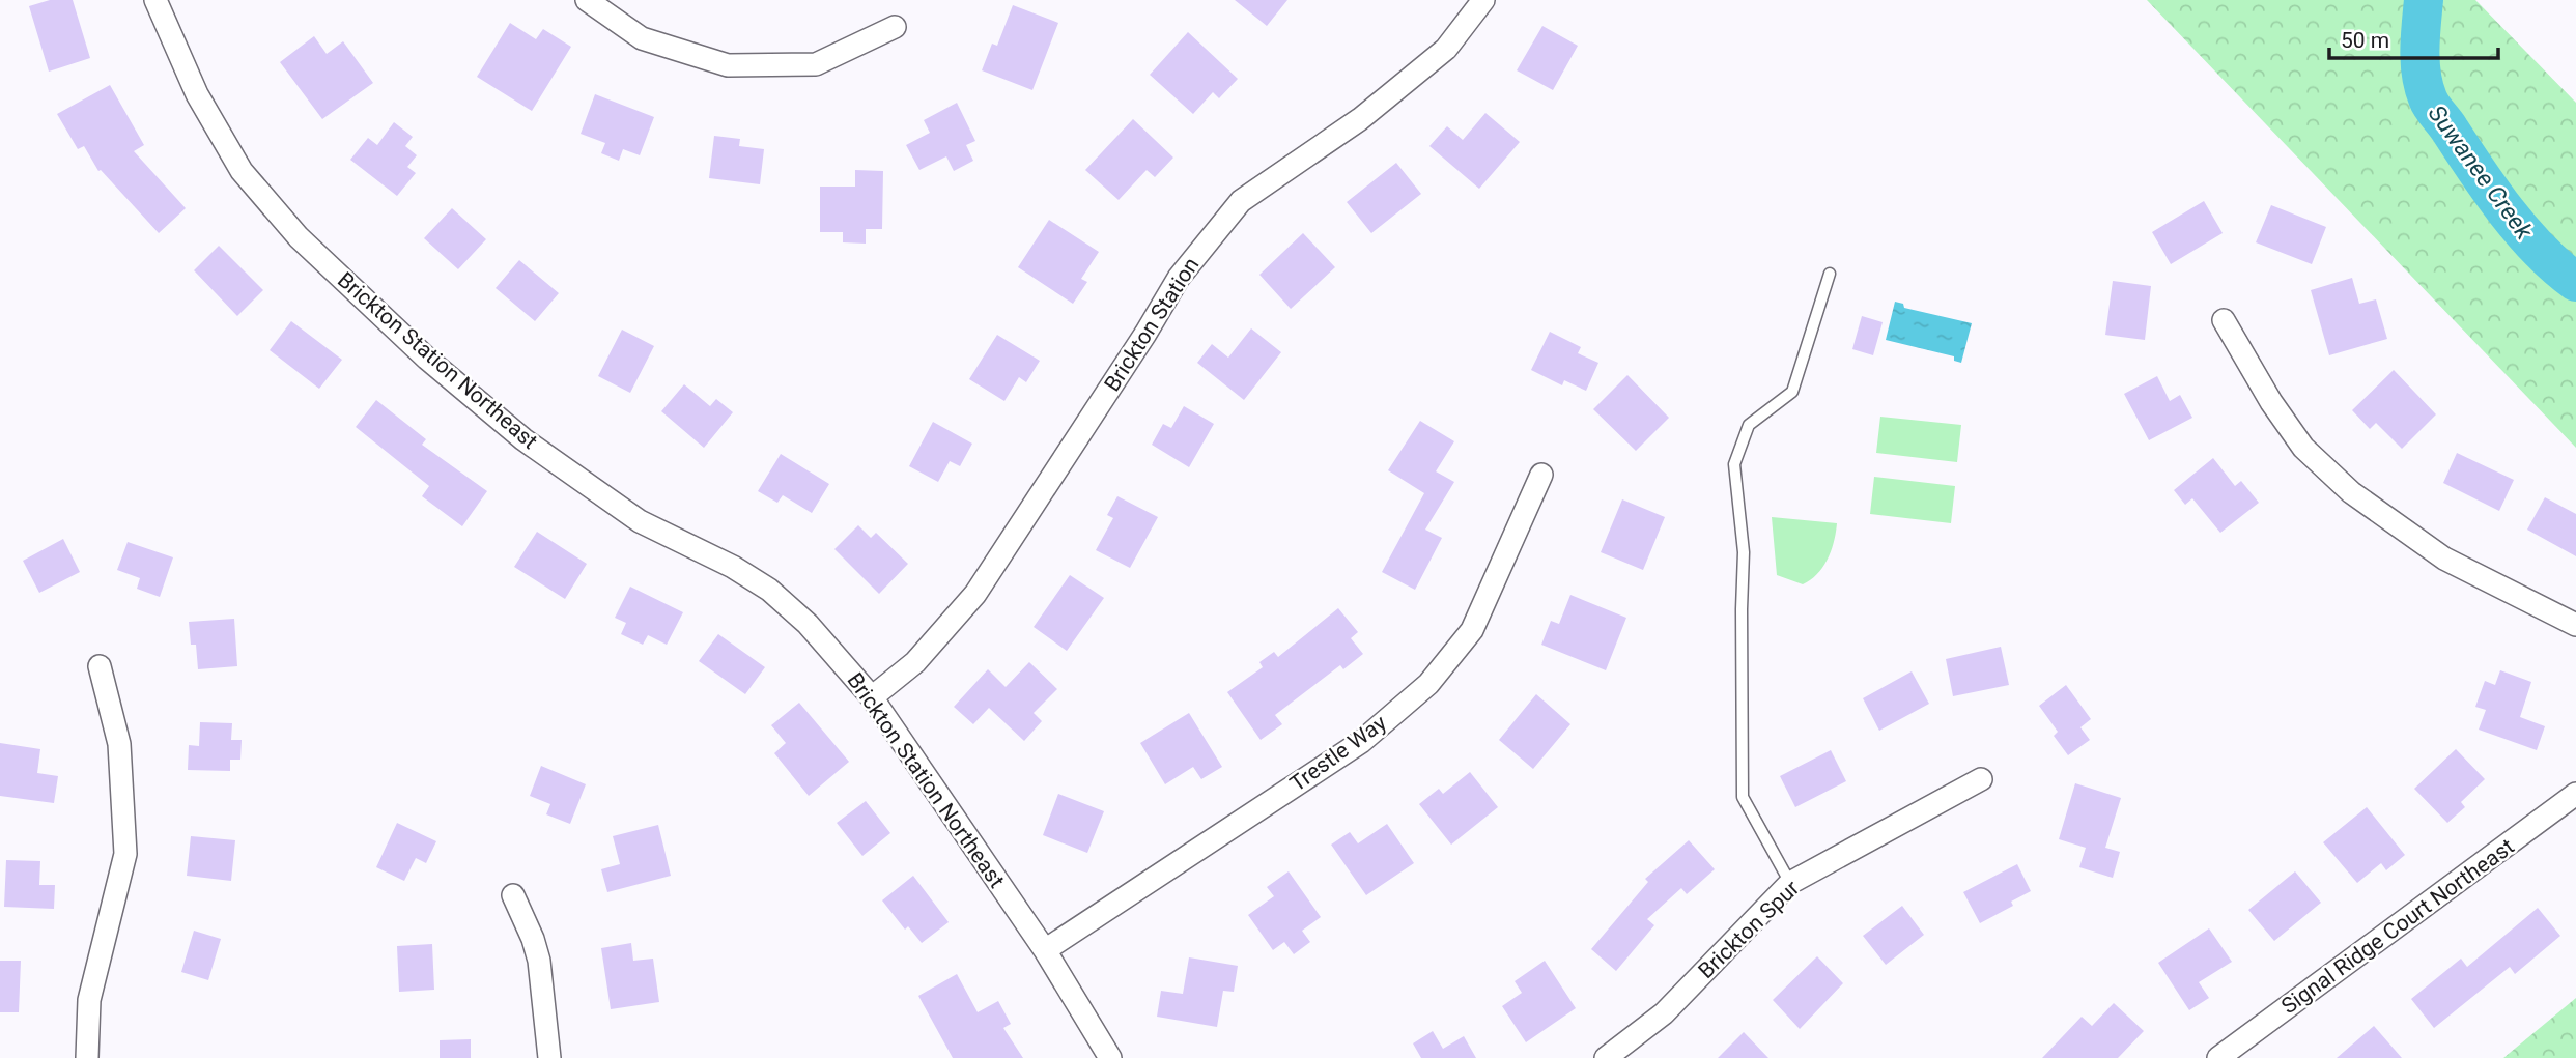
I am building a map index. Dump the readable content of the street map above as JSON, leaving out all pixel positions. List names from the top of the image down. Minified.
{"streets":{"street":["Brickton Station","Brickton Station Northeast","Trestle Way","Signal Ridge Court Northeast","Brickton Spur"]},"crossings":[["Brickton Station","Brickton Station Northeast"],["Brickton Station Northeast","Trestle Way"]],"water":["Suwanee Creek"],"scale_bar":"50 m"}
